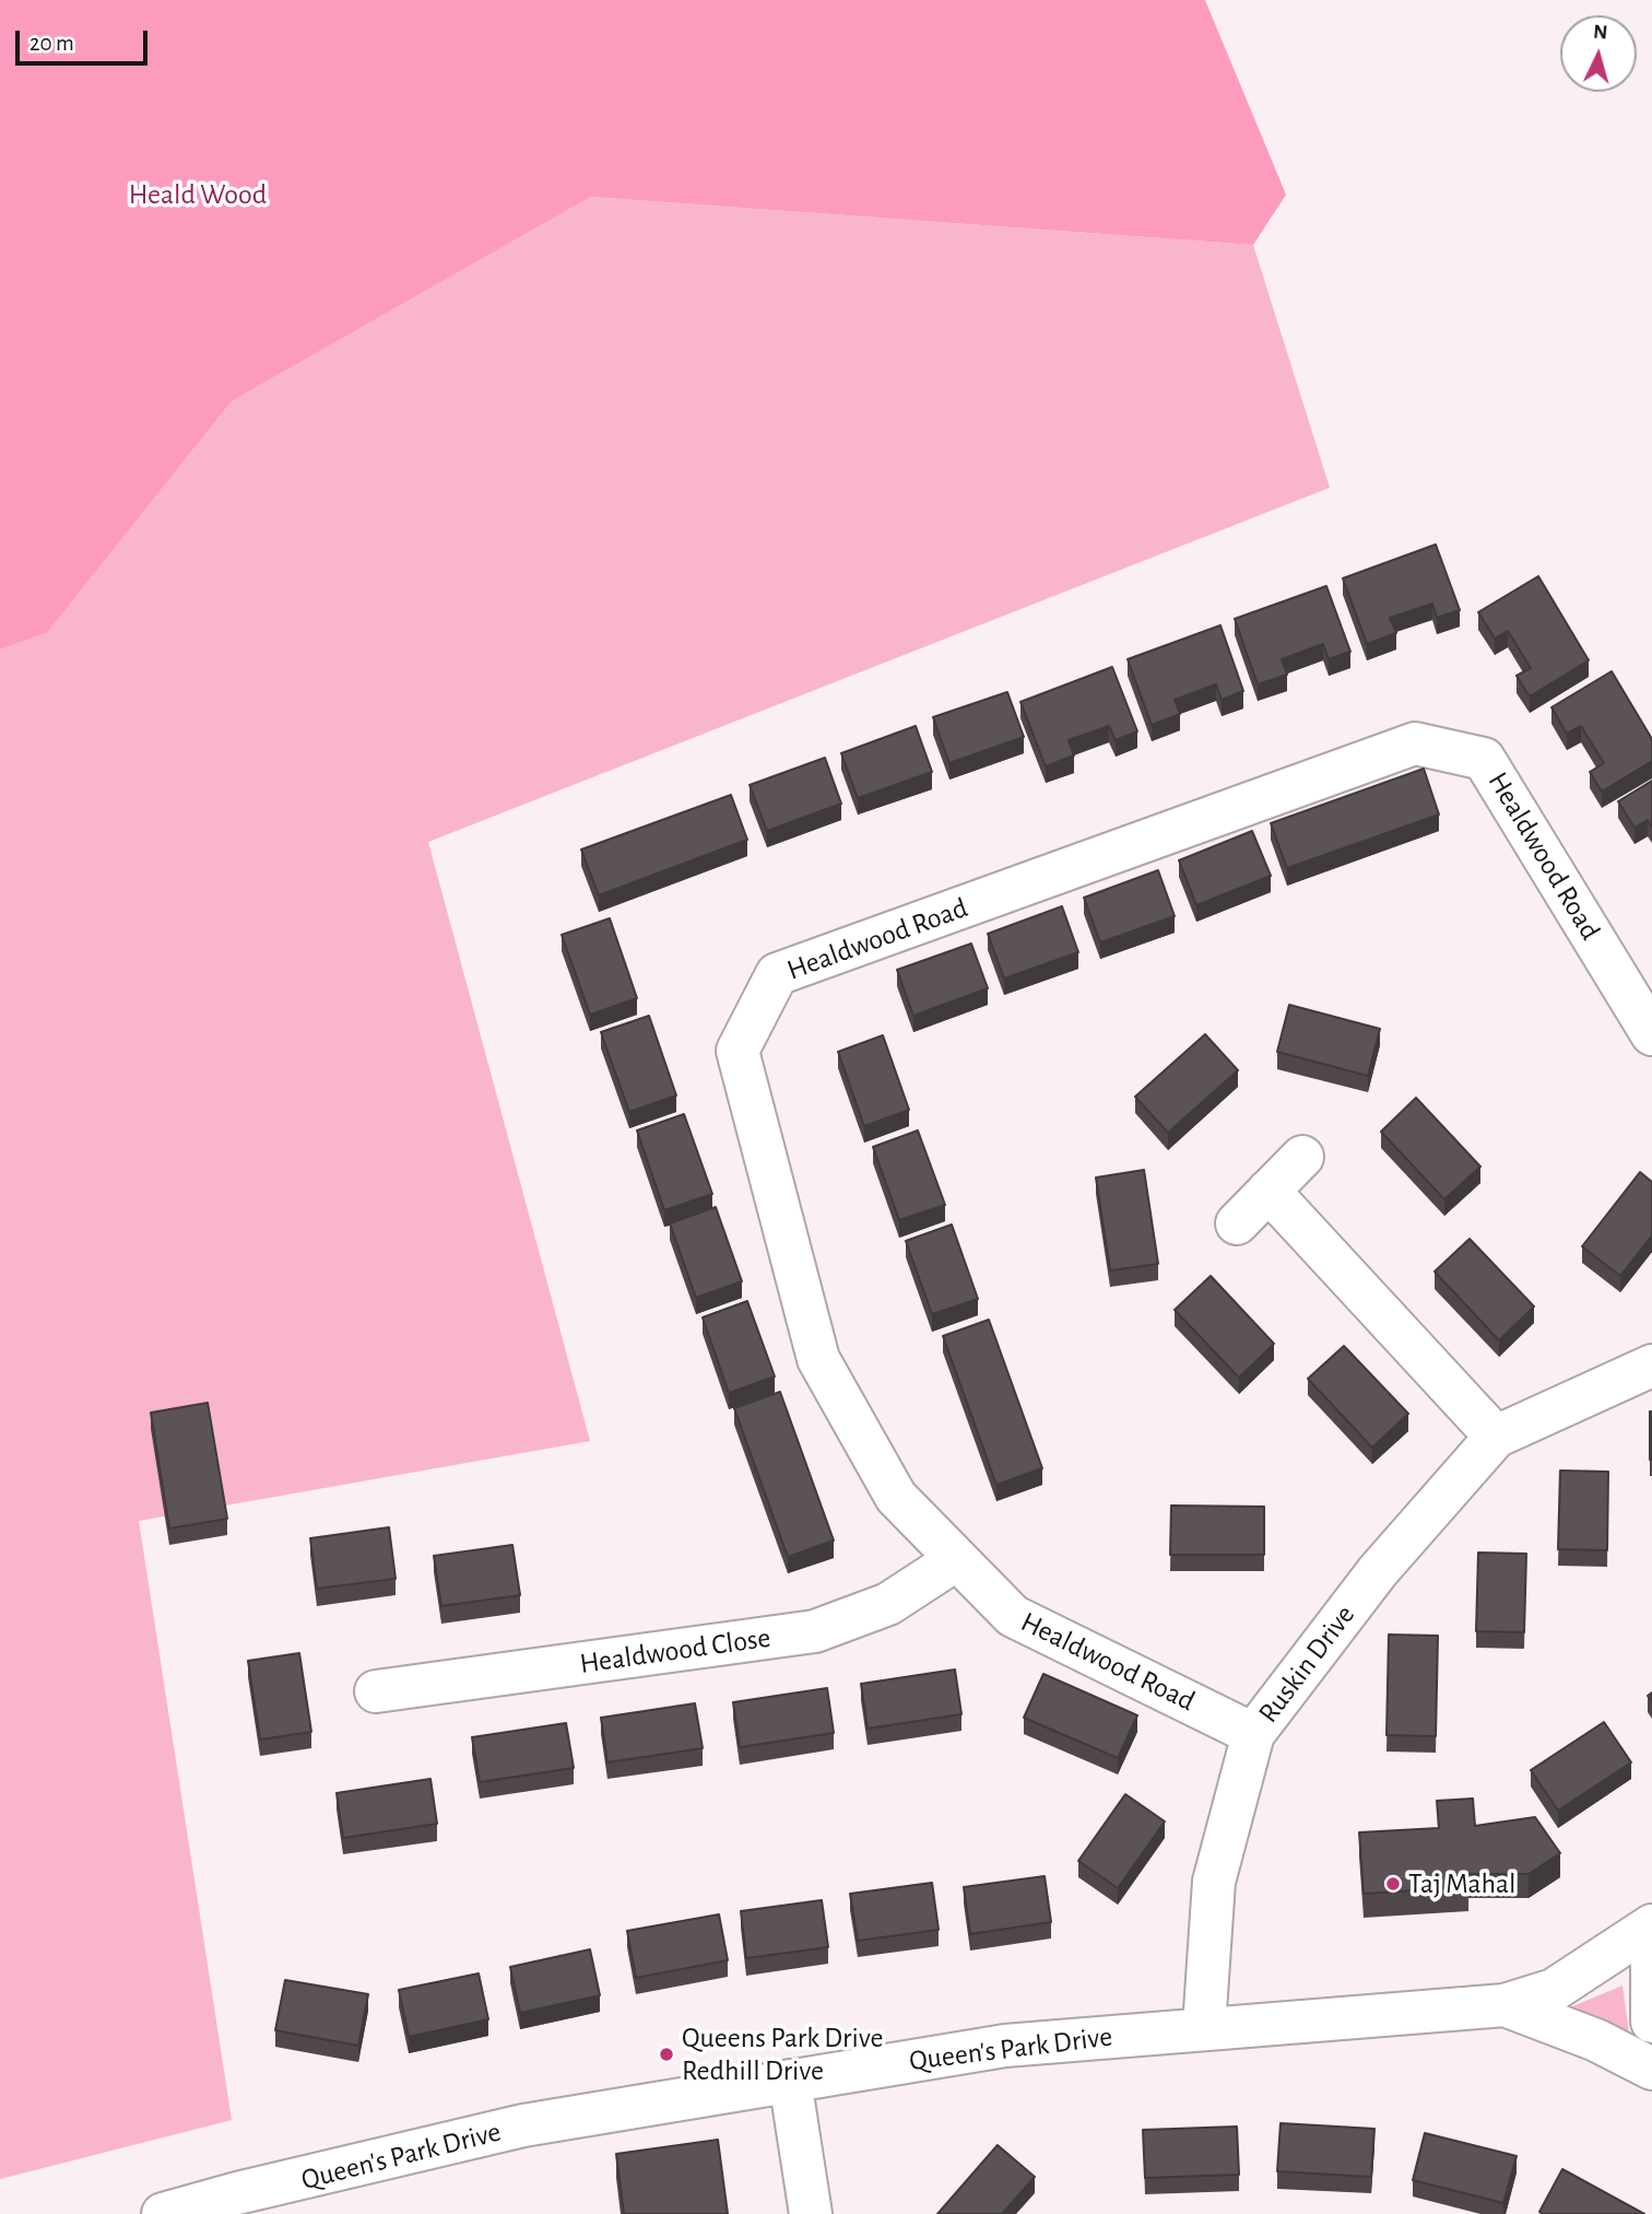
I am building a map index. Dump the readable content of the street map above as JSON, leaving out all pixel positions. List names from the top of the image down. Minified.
{"streets":{"street":["Healdwood Road","Healdwood Close","Ruskin Drive","Queen's Park Drive"]},"crossings":[["Healdwood Road","Healdwood Close"],["Healdwood Road","Ruskin Drive"],["Ruskin Drive","Queen's Park Drive"]],"parks":["Heald Wood"],"places":["Taj Mahal","Queens Park Drive Redhill Drive"],"scale_bar":"20 m","north":"top"}
